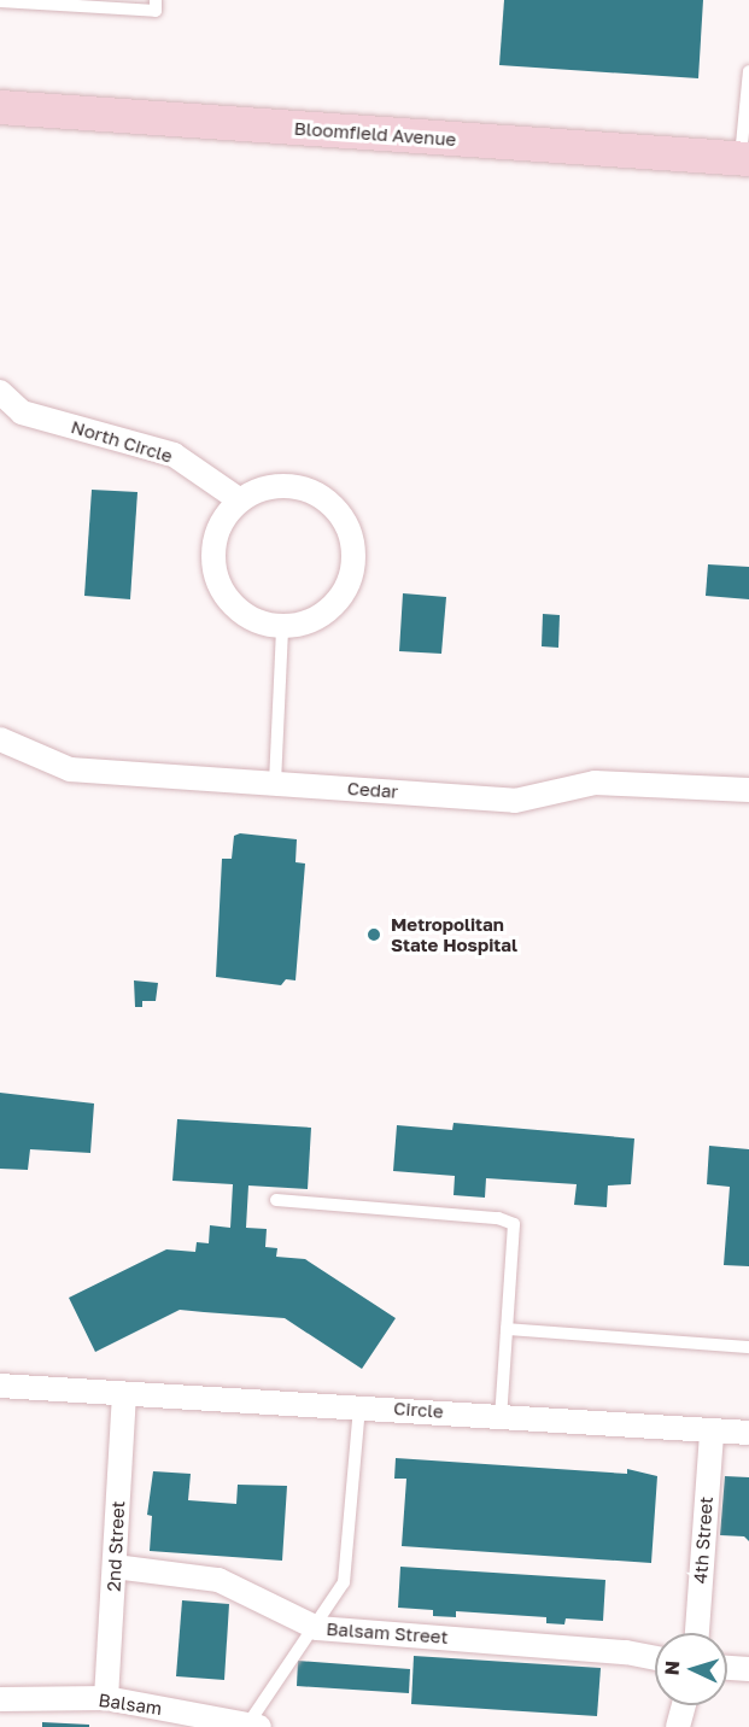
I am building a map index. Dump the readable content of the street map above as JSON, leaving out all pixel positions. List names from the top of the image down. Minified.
{"streets":{"main road":["Bloomfield Avenue"],"street":["North Circle","Cedar","Circle","4th Street","2nd Street","Balsam Street","Balsam"]},"crossings":[["Circle","4th Street"],["Circle","2nd Street"],["2nd Street","Balsam Street"],["2nd Street","Balsam"]],"places":["Metropolitan State Hospital"],"north":"left"}
